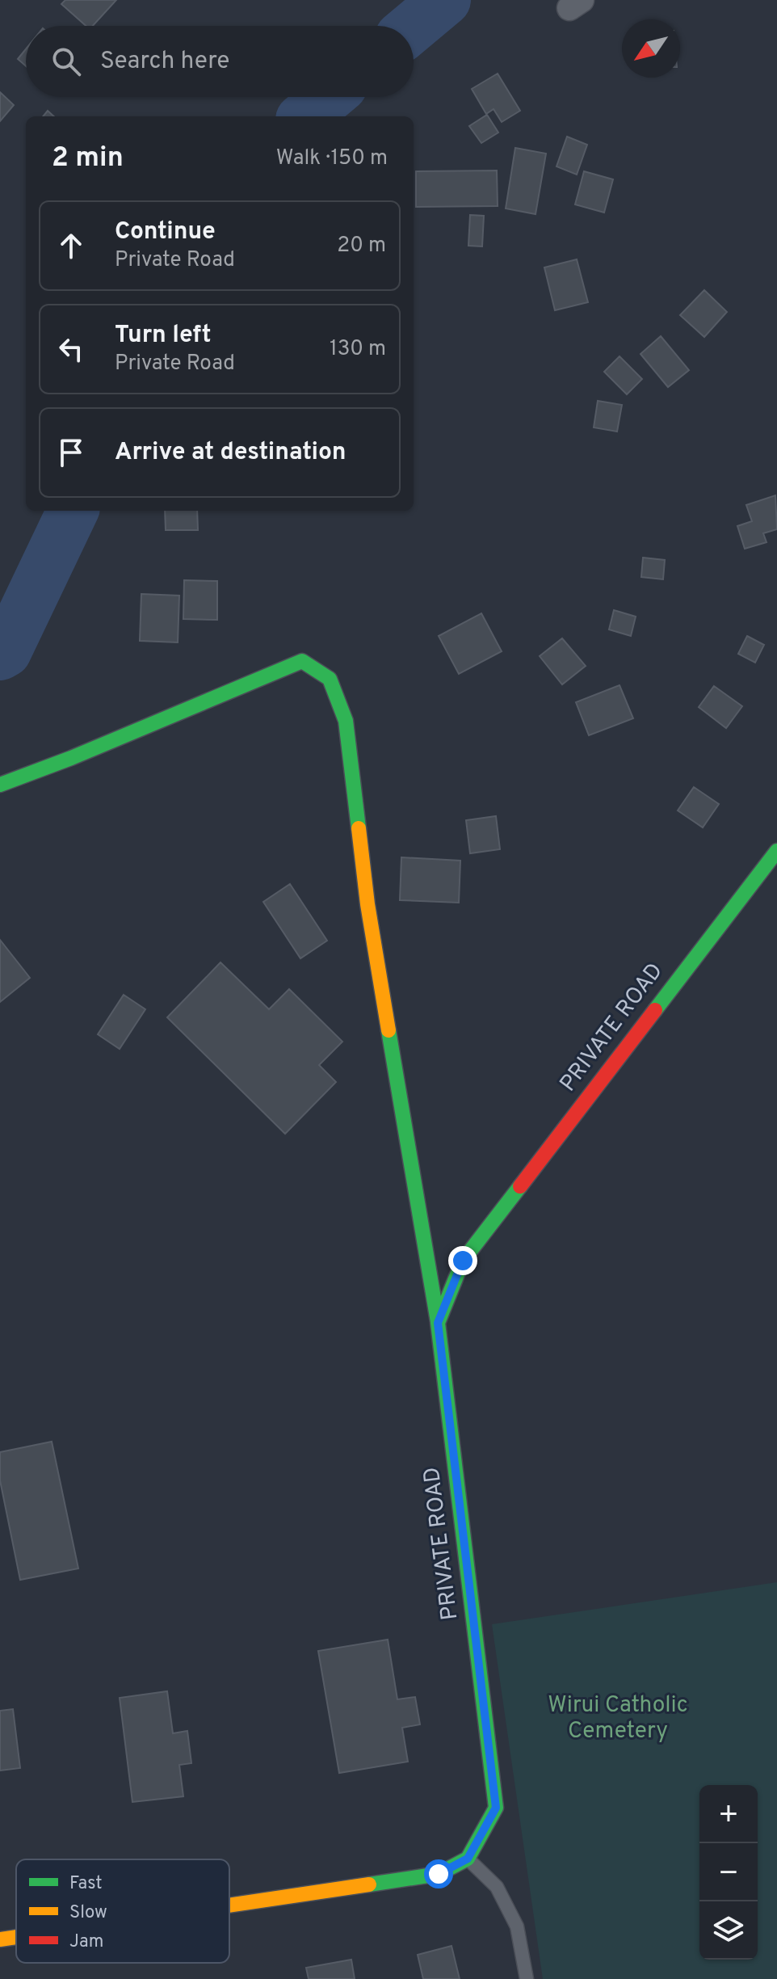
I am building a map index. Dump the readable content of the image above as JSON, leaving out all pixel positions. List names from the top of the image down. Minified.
{"streets":{"street":["PRIVATE ROAD"]},"parks":["Wirui Catholic Cemetery"],"legend":["Fast","Slow","Jam"],"north":"bottom left","page":{"search":"Search here","heading":["2 min","Walk · 150 m"],"list":[["Continue","Private Road","20 m"],["Turn left","Private Road","130 m"],"Arrive at destination"],"map_buttons":["+","−"]}}
